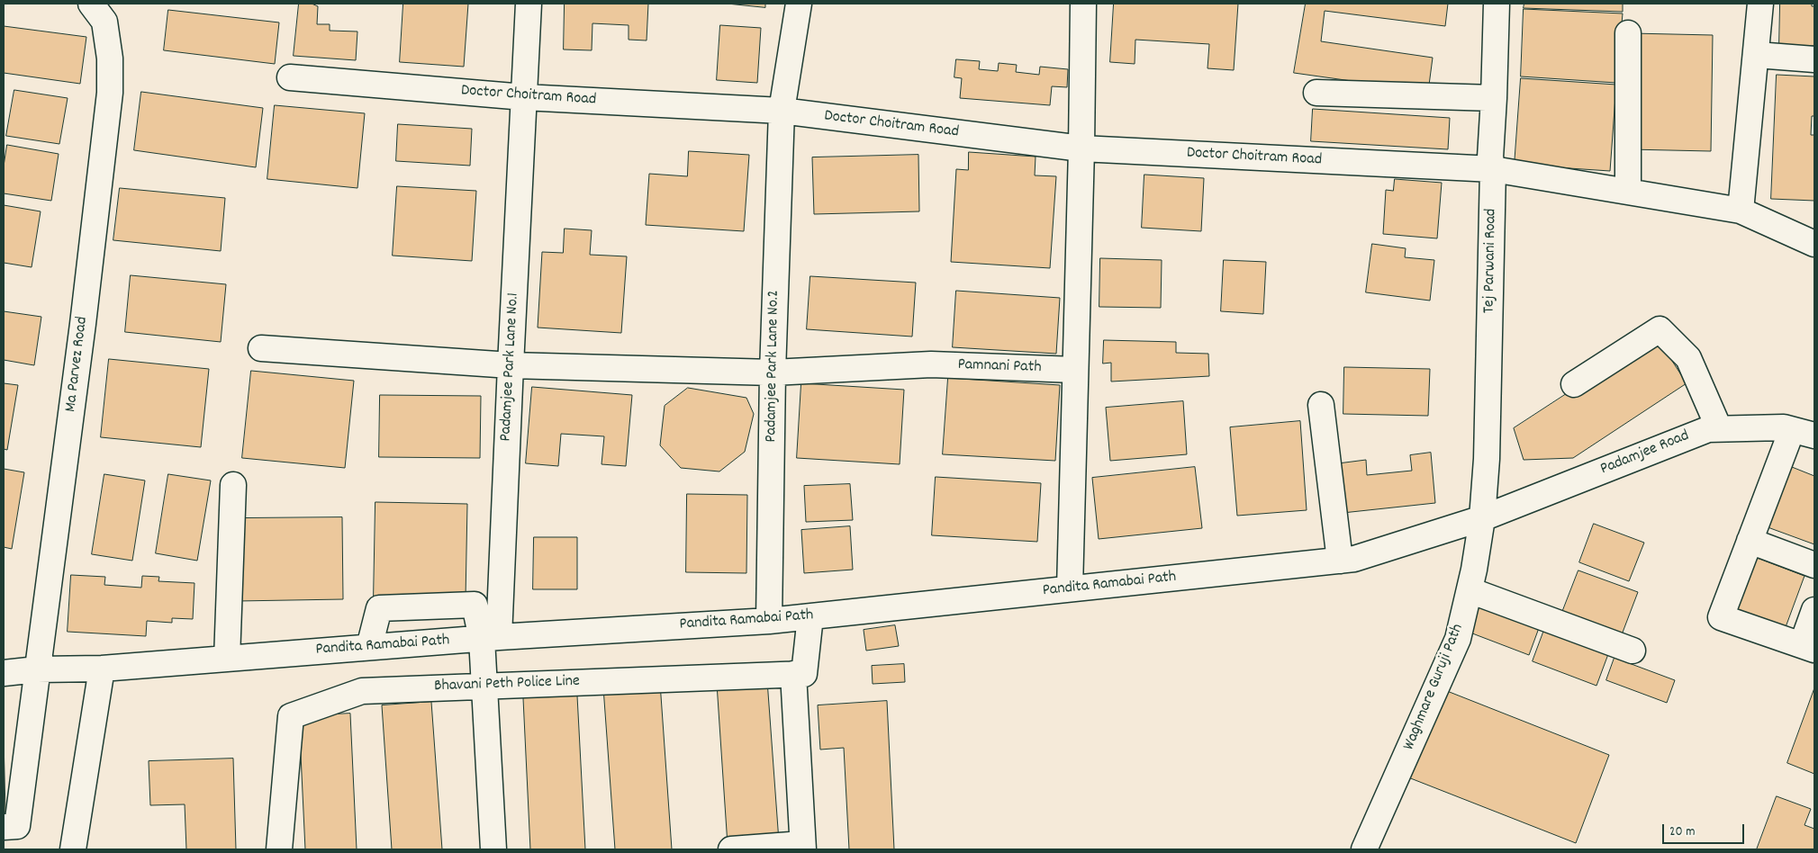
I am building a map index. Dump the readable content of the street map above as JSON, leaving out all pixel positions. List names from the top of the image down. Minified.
{"streets":{"street":["Doctor Choitram Road","Tej Parwani Road","Ma Parvez Road","Padamjee Park Lane No.2","Padamjee Park Lane No.1","Pamnani Path","Padamjee Road","Pandita Ramabai Path","Bhavani Peth Police Line","Waghmare Guruji Path"]},"crossings":[["Doctor Choitram Road","Tej Parwani Road"],["Doctor Choitram Road","Padamjee Park Lane No.2"],["Doctor Choitram Road","Padamjee Park Lane No.1"],["Tej Parwani Road","Padamjee Road"],["Tej Parwani Road","Pandita Ramabai Path"],["Tej Parwani Road","Waghmare Guruji Path"],["Ma Parvez Road","Pandita Ramabai Path"],["Padamjee Park Lane No.2","Pamnani Path"],["Padamjee Park Lane No.2","Pandita Ramabai Path"],["Padamjee Park Lane No.1","Pamnani Path"],["Padamjee Park Lane No.1","Pandita Ramabai Path"],["Padamjee Road","Pandita Ramabai Path"],["Padamjee Road","Waghmare Guruji Path"],["Pandita Ramabai Path","Waghmare Guruji Path"]],"scale_bar":"20 m"}
